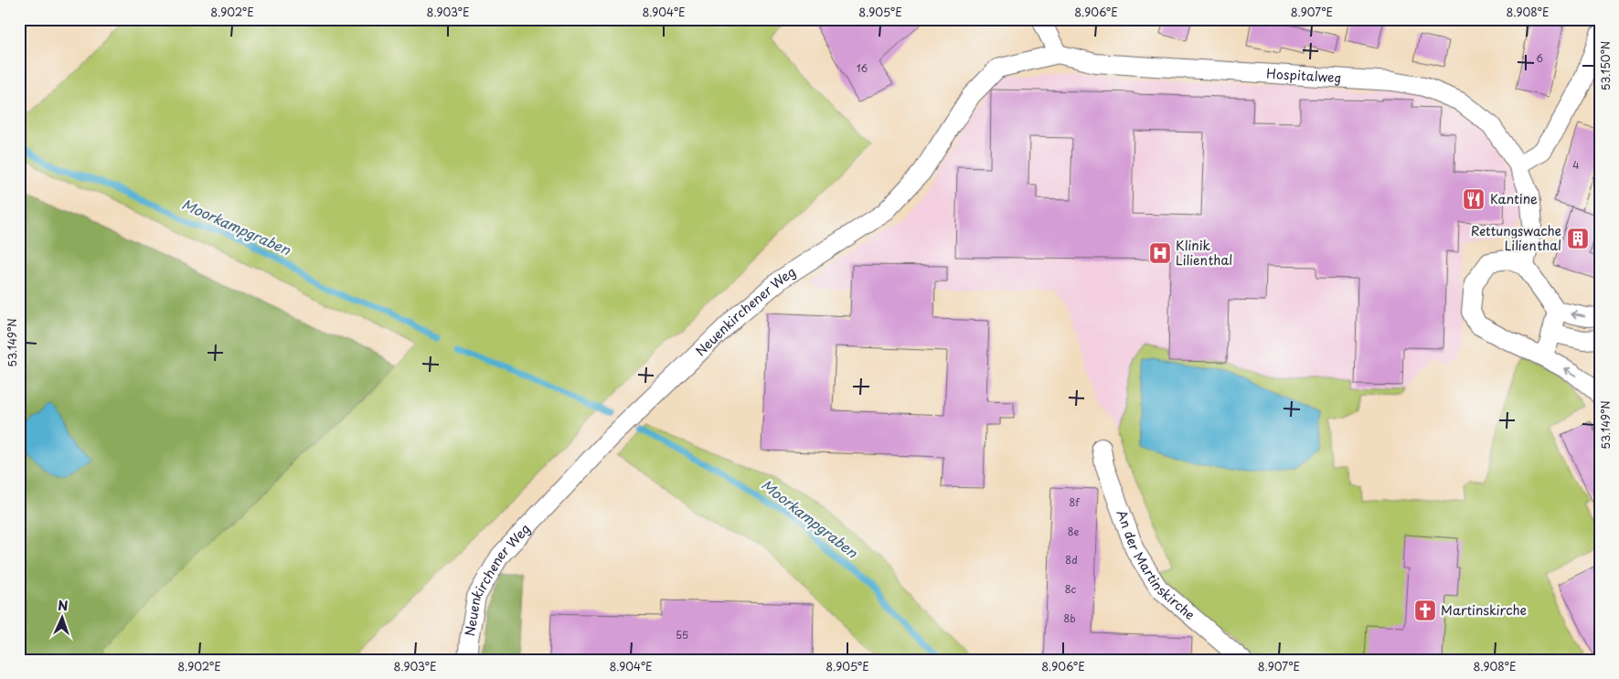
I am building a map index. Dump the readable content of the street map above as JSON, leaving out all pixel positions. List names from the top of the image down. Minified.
{"streets":{"street":["Hospitalweg","Neuenkirchener Weg","An der Martinskirche"]},"crossings":[["Hospitalweg","Neuenkirchener Weg"]],"water":["Moorkampgraben"],"places":{"restaurant":["Kantine"],"building":["Rettungswache Lilienthal"],"hospital":["Klinik Lilienthal"],"church":["Martinskirche"]},"house_numbers":["6","16","4","8f","8e","8d","8c","8b","55"],"north":"top","coordinates":["8.902°E","8.903°E","8.904°E","8.905°E","8.906°E","8.907°E","8.908°E","53.150°N","53.149°N"]}
